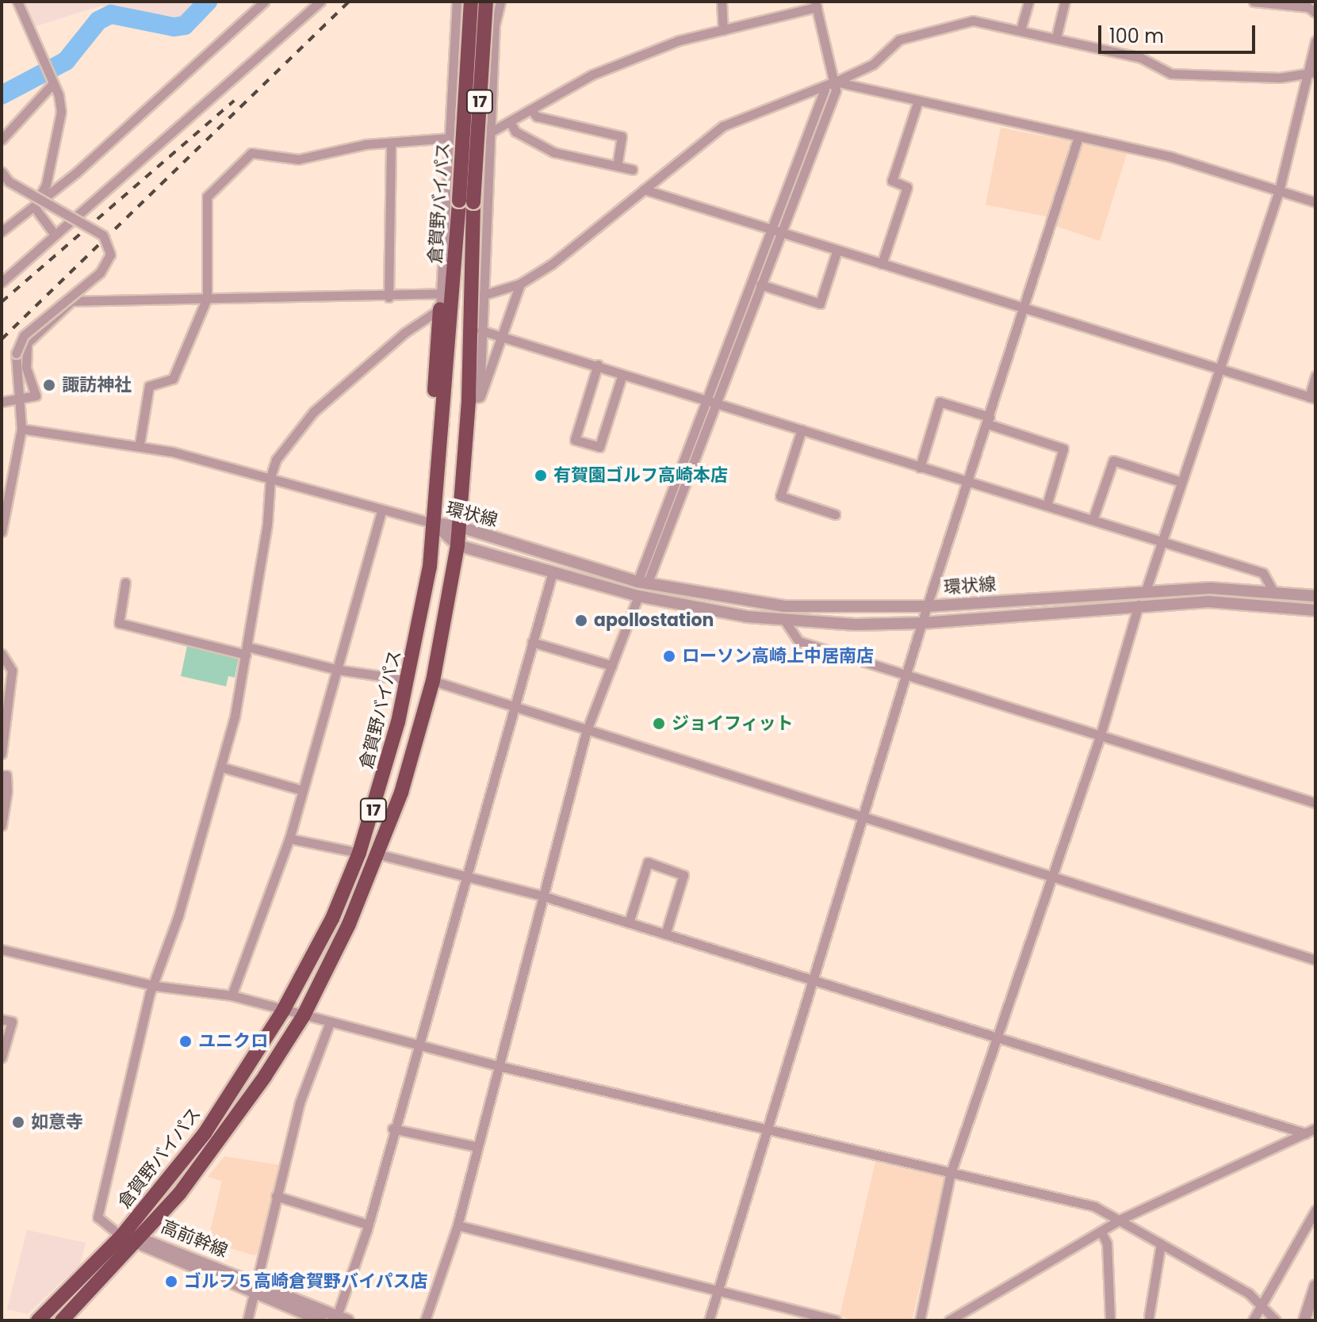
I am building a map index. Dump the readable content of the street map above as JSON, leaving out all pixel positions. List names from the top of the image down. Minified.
{"streets":{"highway":["17","倉賀野バイパス"],"street":["環状線","高前幹線"]},"crossings":[["倉賀野バイパス","環状線"],["倉賀野バイパス","高前幹線"]],"places":["諏訪神社","有賀園ゴルフ高崎本店","apollostation","ローソン高崎上中居南店","ジョイフィット","ユニクロ","如意寺","ゴルフ５高崎倉賀野バイパス店"],"scale_bar":"100 m"}
